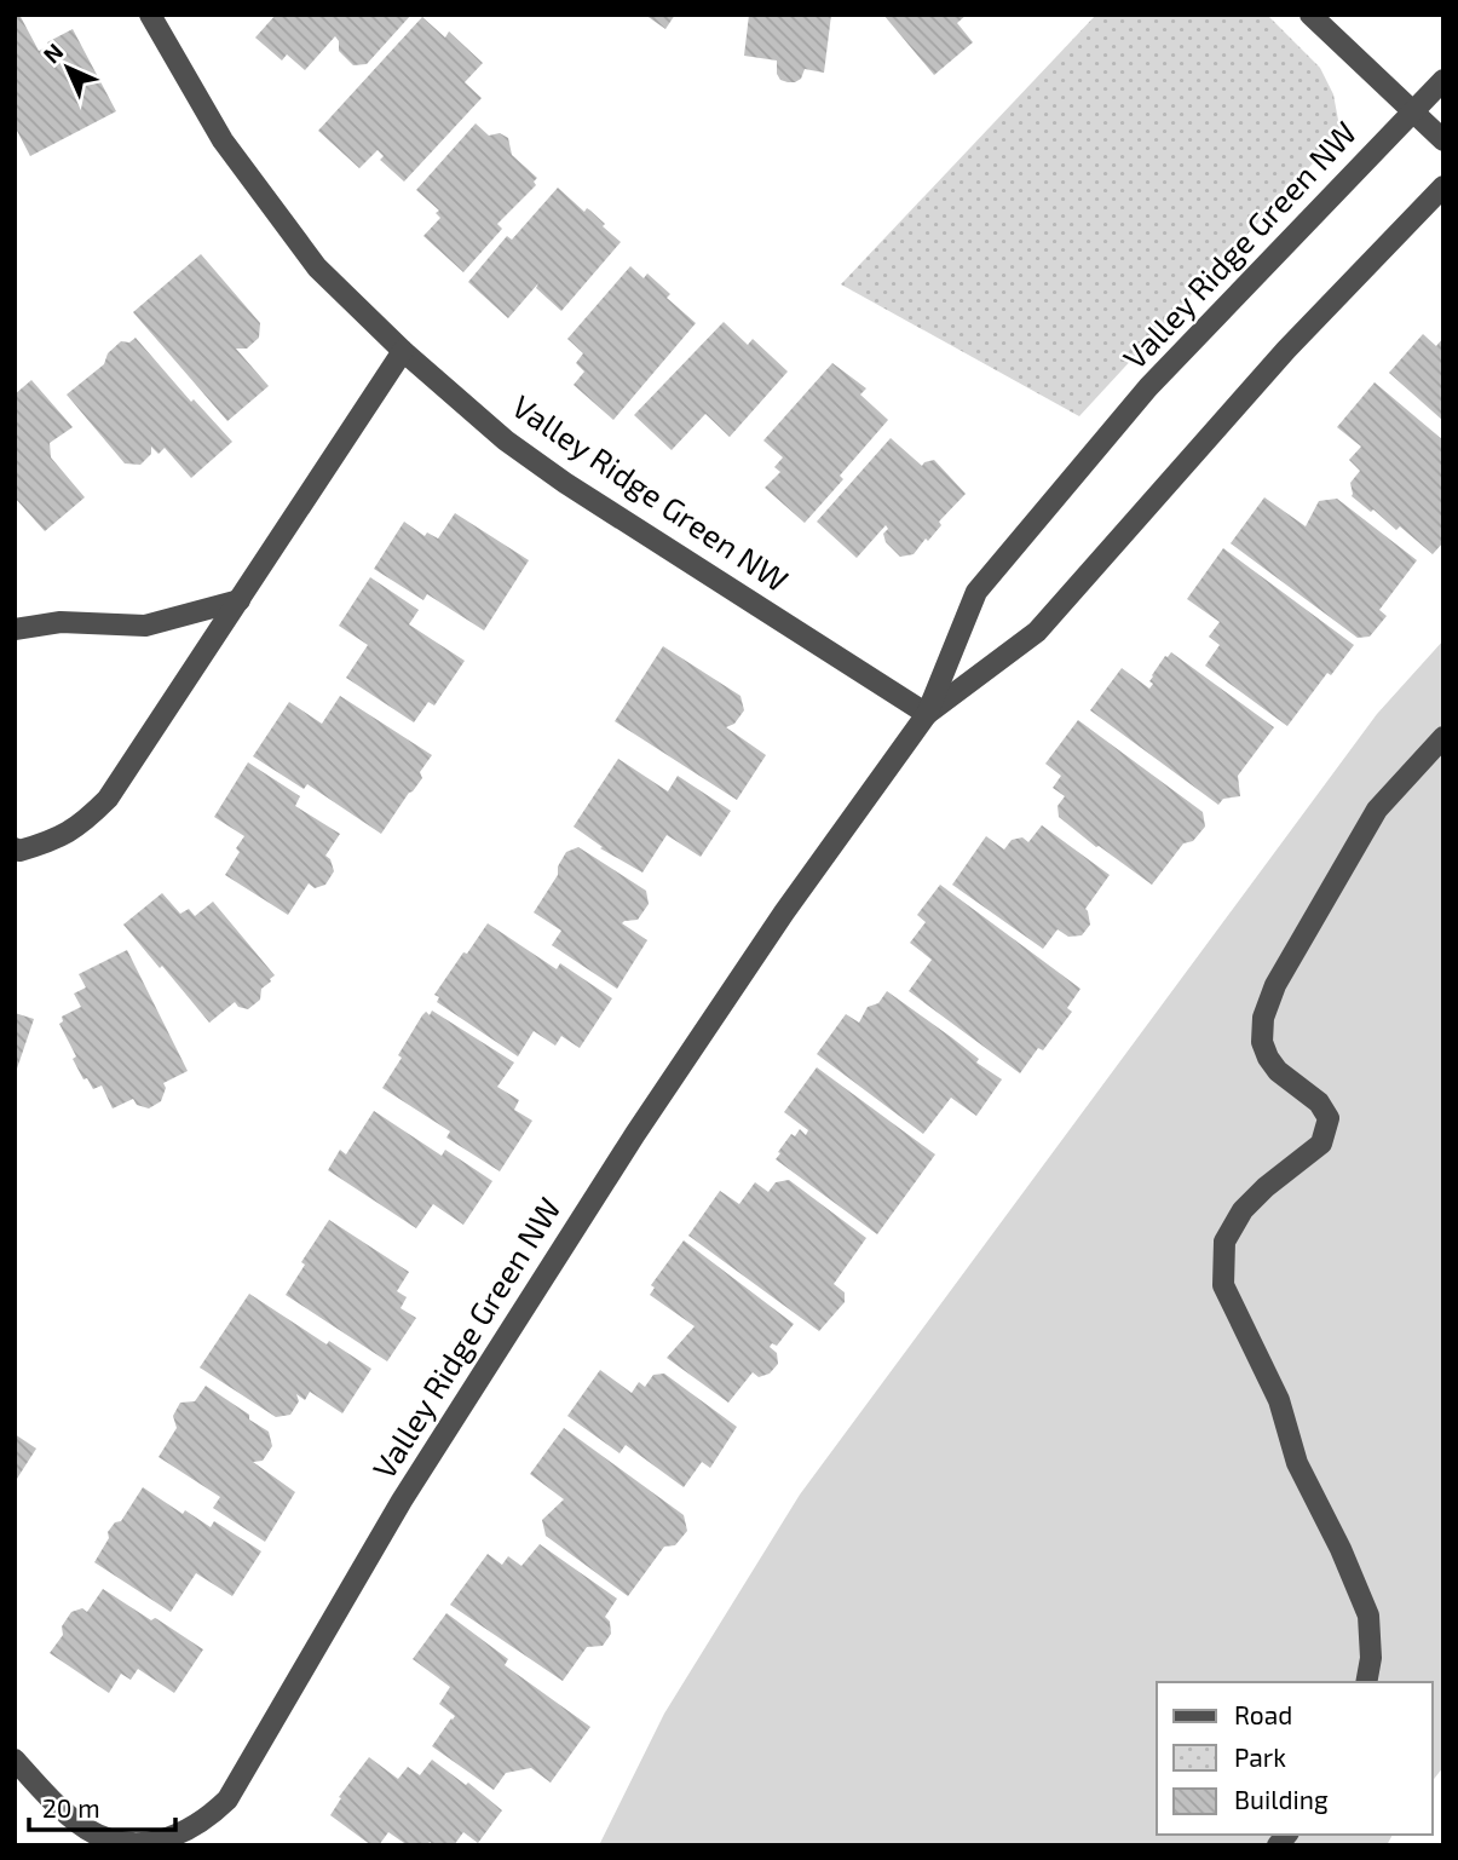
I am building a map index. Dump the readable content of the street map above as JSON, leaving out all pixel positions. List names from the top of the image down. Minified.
{"streets":{"street":["Valley Ridge Green NW"]},"legend":["Road","Park","Building"],"scale_bar":"20 m","north":"top left"}
